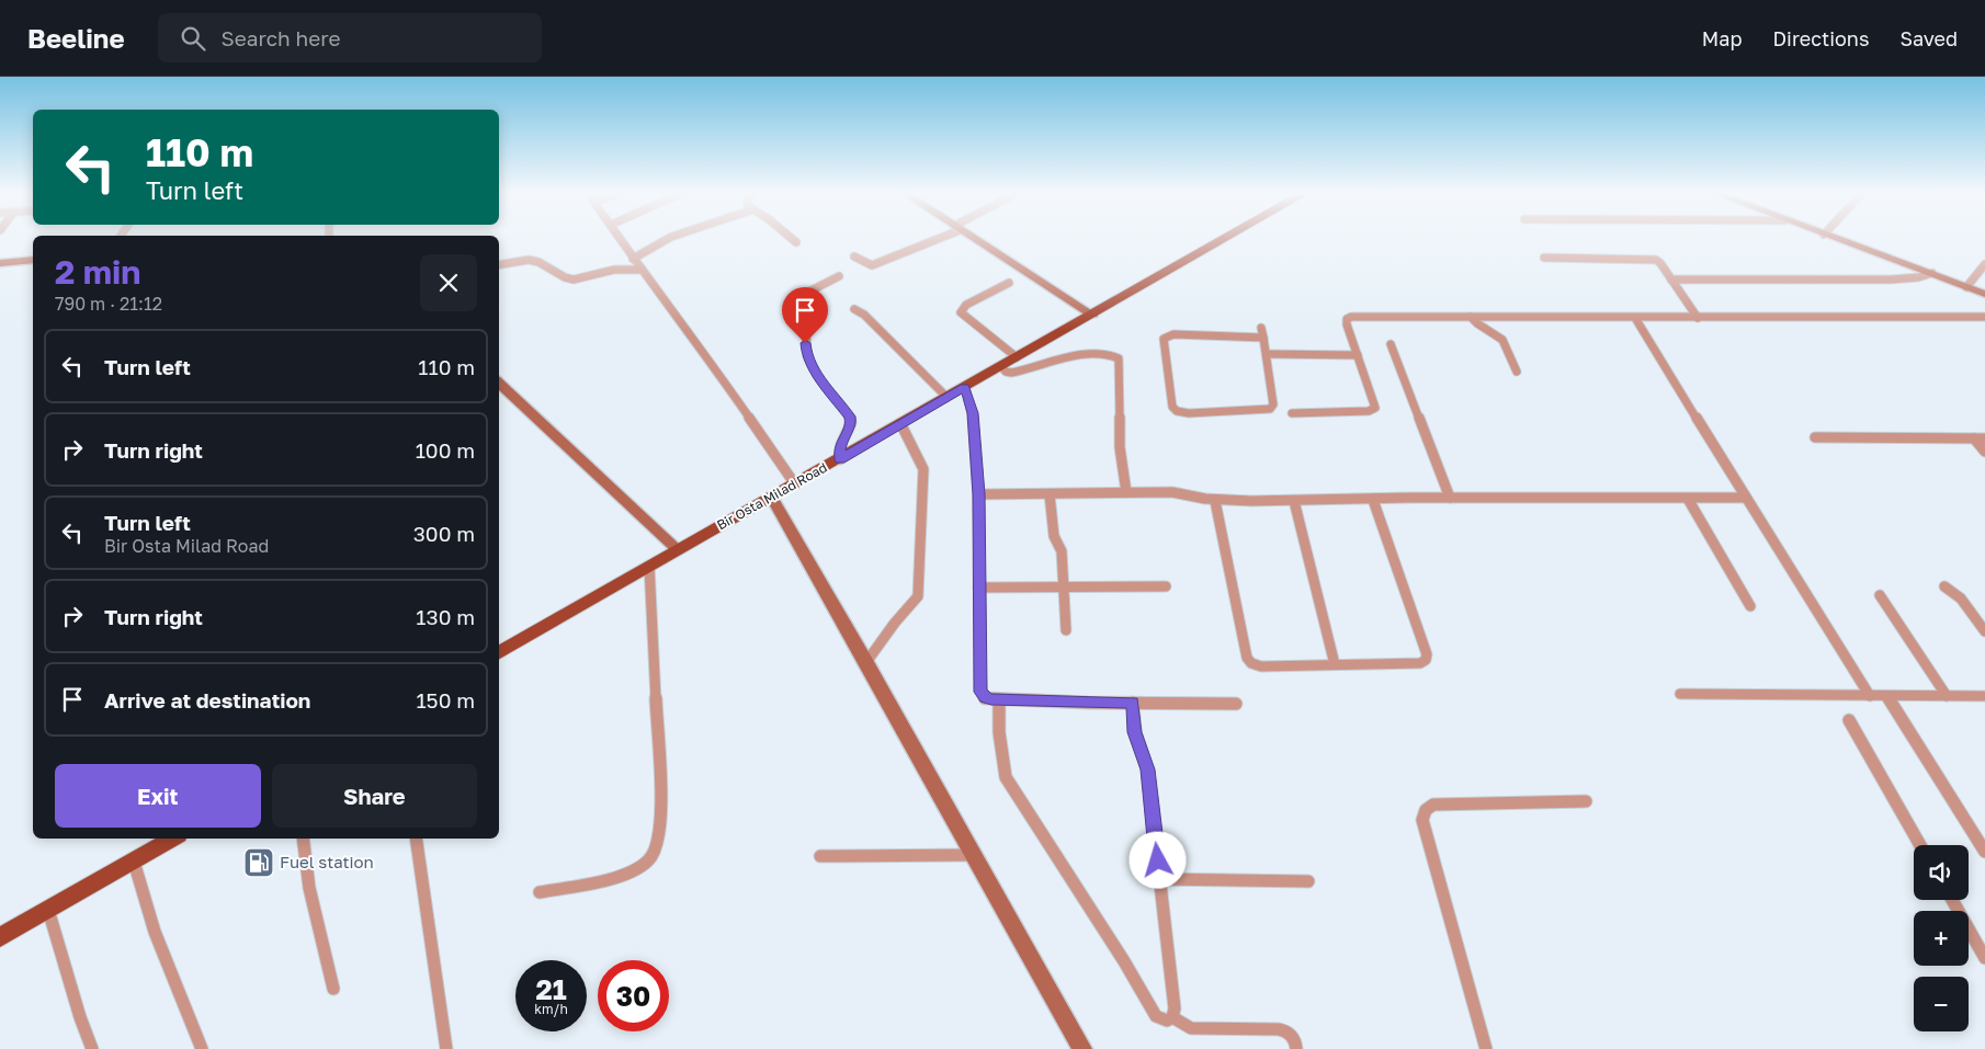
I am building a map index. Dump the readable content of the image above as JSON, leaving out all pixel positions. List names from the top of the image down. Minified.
{"streets":{"main road":["Bir Osta Milad Road"]},"places":{"fuel station":["Fuel station"]},"page":{"header":"Beeline","search":"Search here","nav":["Map","Directions","Saved"],"turn":["110 m","Turn left"],"heading":["2 min","790 m · 21:12"],"list":[{"name":"Turn left","value":"110 m"},{"name":"Turn right","value":"100 m"},{"name":"Turn left","note":"Bir Osta Milad Road","value":"300 m"},{"name":"Turn right","value":"130 m"},{"name":"Arrive at destination","value":"150 m"}],"buttons":["Exit","Share"],"map_buttons":["+","−"],"speed":"21 km/h","limit":"30"}}
